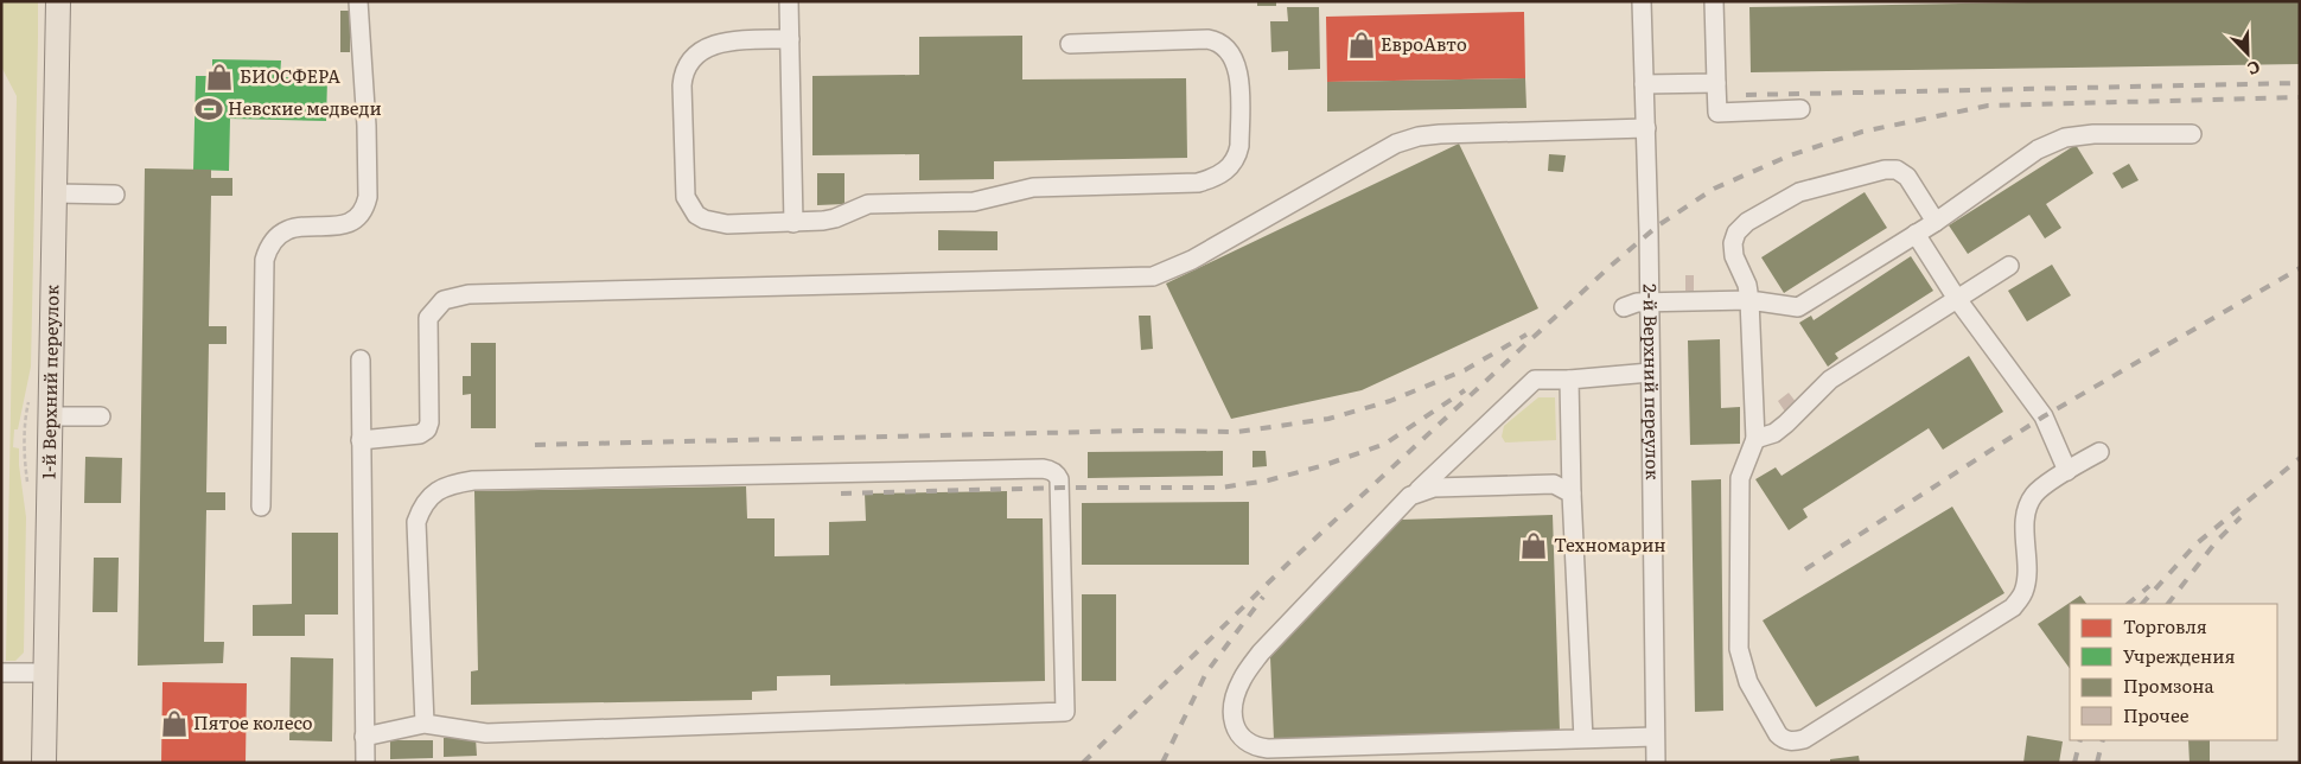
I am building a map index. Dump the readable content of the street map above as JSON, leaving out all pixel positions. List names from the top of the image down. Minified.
{"streets":{"main road":["1-й Верхний переулок"],"street":["2-й Верхний переулок"]},"places":{"shop":["ЕвроАвто","БИОСФЕРА","Техномарин","Пятое колесо"],"sports":["Невские медведи"]},"legend":["Торговля","Учреждения","Промзона","Прочее"],"north":"bottom right"}
